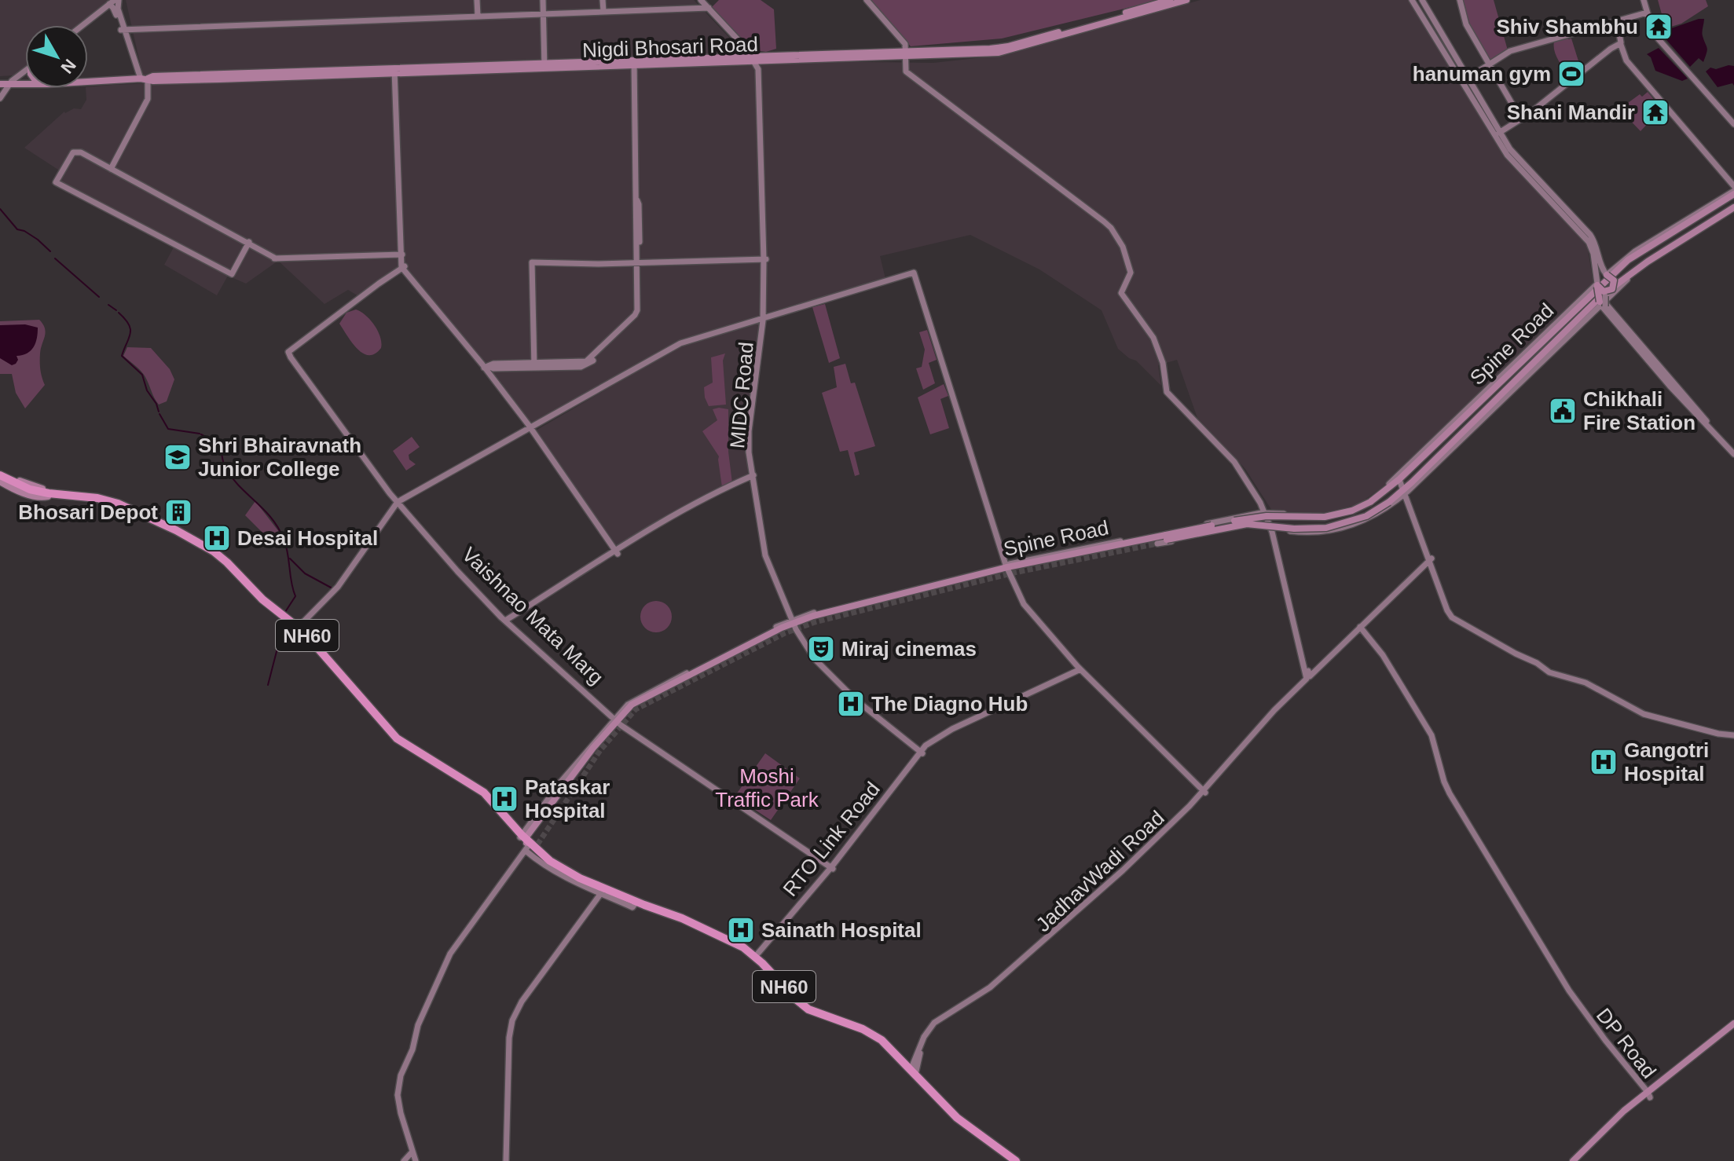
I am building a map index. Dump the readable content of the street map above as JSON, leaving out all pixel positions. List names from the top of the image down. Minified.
{"streets":{"highway":["NH60"],"main road":["Nigdi Bhosari Road","Spine Road"],"street":["MIDC Road","Vaishnao Mata Marg","RTO Link Road","JadhavWadi Road","DP Road"]},"crossings":[["Nigdi Bhosari Road","MIDC Road"],["Spine Road","MIDC Road"],["Spine Road","Vaishnao Mata Marg"],["Spine Road","NH60"],["MIDC Road","RTO Link Road"],["Vaishnao Mata Marg","RTO Link Road"],["NH60","RTO Link Road"],["NH60","JadhavWadi Road"],["JadhavWadi Road","DP Road"]],"parks":["Moshi Traffic Park"],"places":{"temple":["Shiv Shambhu","Shani Mandir"],"sports":["hanuman gym"],"public building":["Chikhali Fire Station"],"school or university":["Shri Bhairavnath Junior College"],"building":["Bhosari Depot"],"hospital":["Desai Hospital","The Diagno Hub","Gangotri Hospital","Pataskar Hospital","Sainath Hospital"],"theatre":["Miraj cinemas"]},"north":"bottom right"}
